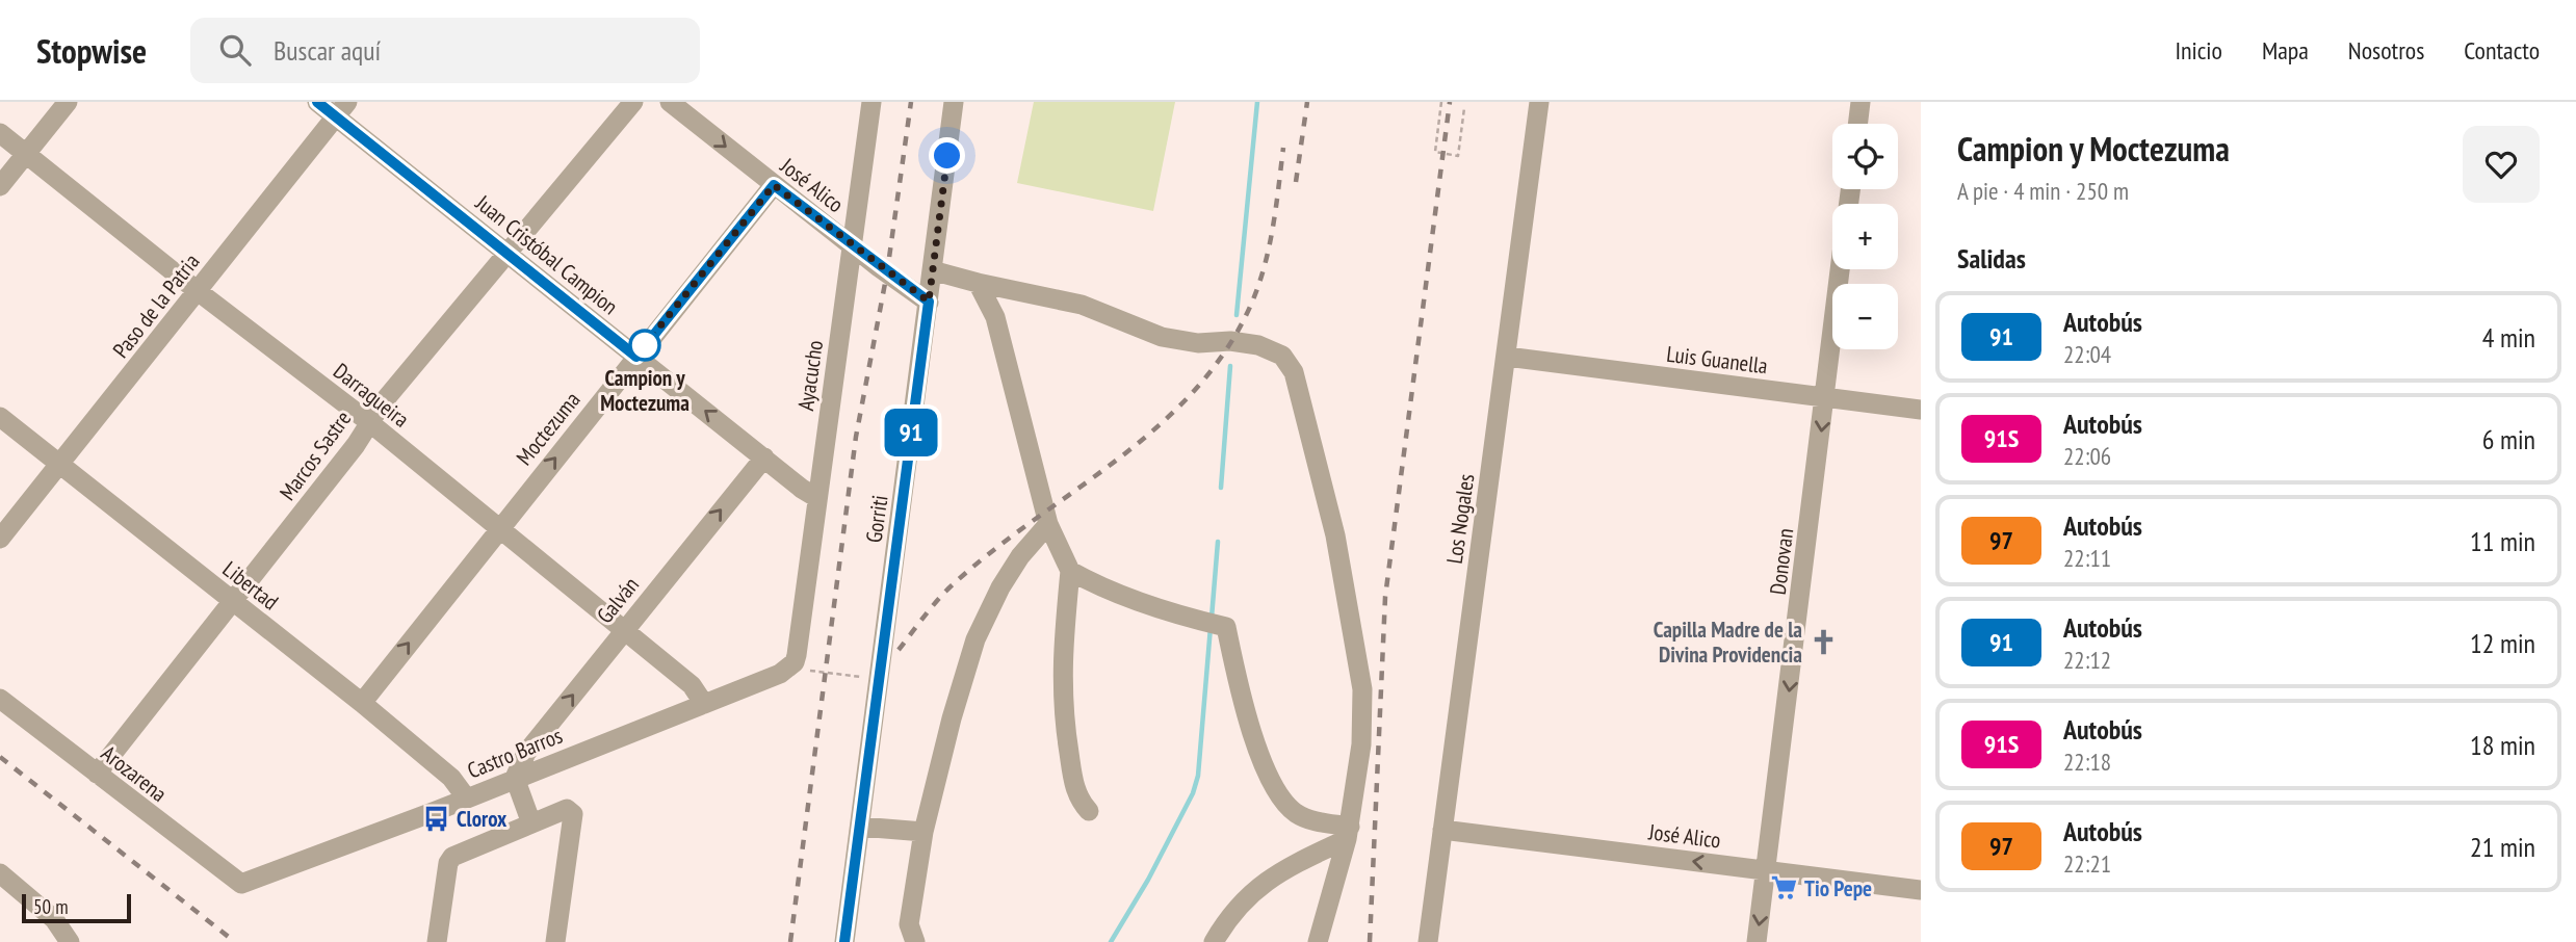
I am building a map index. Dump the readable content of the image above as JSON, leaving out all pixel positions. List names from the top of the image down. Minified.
{"streets":{"street":["José Alico","Juan Cristóbal Campion","Paso de la Patria","Luis Guanella","Ayacucho","Darragueira","Moctezuma","Marcos Sastre","Gorriti","Los Nogales","Donovan","Libertad","Galván","Castro Barros","Arozarena"]},"crossings":[["José Alico","Ayacucho"],["José Alico","Moctezuma"],["José Alico","Gorriti"],["José Alico","Los Nogales"],["José Alico","Donovan"],["Juan Cristóbal Campion","Paso de la Patria"],["Juan Cristóbal Campion","Ayacucho"],["Juan Cristóbal Campion","Moctezuma"],["Juan Cristóbal Campion","Marcos Sastre"],["Juan Cristóbal Campion","Galván"],["Paso de la Patria","Darragueira"],["Paso de la Patria","Libertad"],["Luis Guanella","Los Nogales"],["Luis Guanella","Donovan"],["Ayacucho","Castro Barros"],["Darragueira","Moctezuma"],["Darragueira","Marcos Sastre"],["Darragueira","Galván"],["Darragueira","Castro Barros"],["Moctezuma","Libertad"],["Marcos Sastre","Libertad"],["Marcos Sastre","Arozarena"],["Libertad","Castro Barros"],["Galván","Castro Barros"],["Castro Barros","Arozarena"]],"one_way":["Moctezuma","Donovan","Galván"],"places":{"other":["Campion y Moctezuma"],"church":["Capilla Madre de la Divina Providencia"],"bus stop":["Clorox"],"supermarket":["Tio Pepe"]},"lines":["bus line 91"],"scale_bar":"50 m","page":{"header":"Stopwise","search":"Buscar aquí","nav":["Inicio","Mapa","Nosotros","Contacto"],"on_map":"91","heading":[["Campion y Moctezuma","A pie · 4 min · 250 m"],"Salidas"],"map_buttons":["+","−"],"list":[{"mark":"91","name":"Autobús","note":"22:04","value":"4 min"},{"mark":"91S","name":"Autobús","note":"22:06","value":"6 min"},{"mark":"97","name":"Autobús","note":"22:11","value":"11 min"},{"mark":"91","name":"Autobús","note":"22:12","value":"12 min"},{"mark":"91S","name":"Autobús","note":"22:18","value":"18 min"},{"mark":"97","name":"Autobús","note":"22:21","value":"21 min"}],"scale":"50 m"}}
